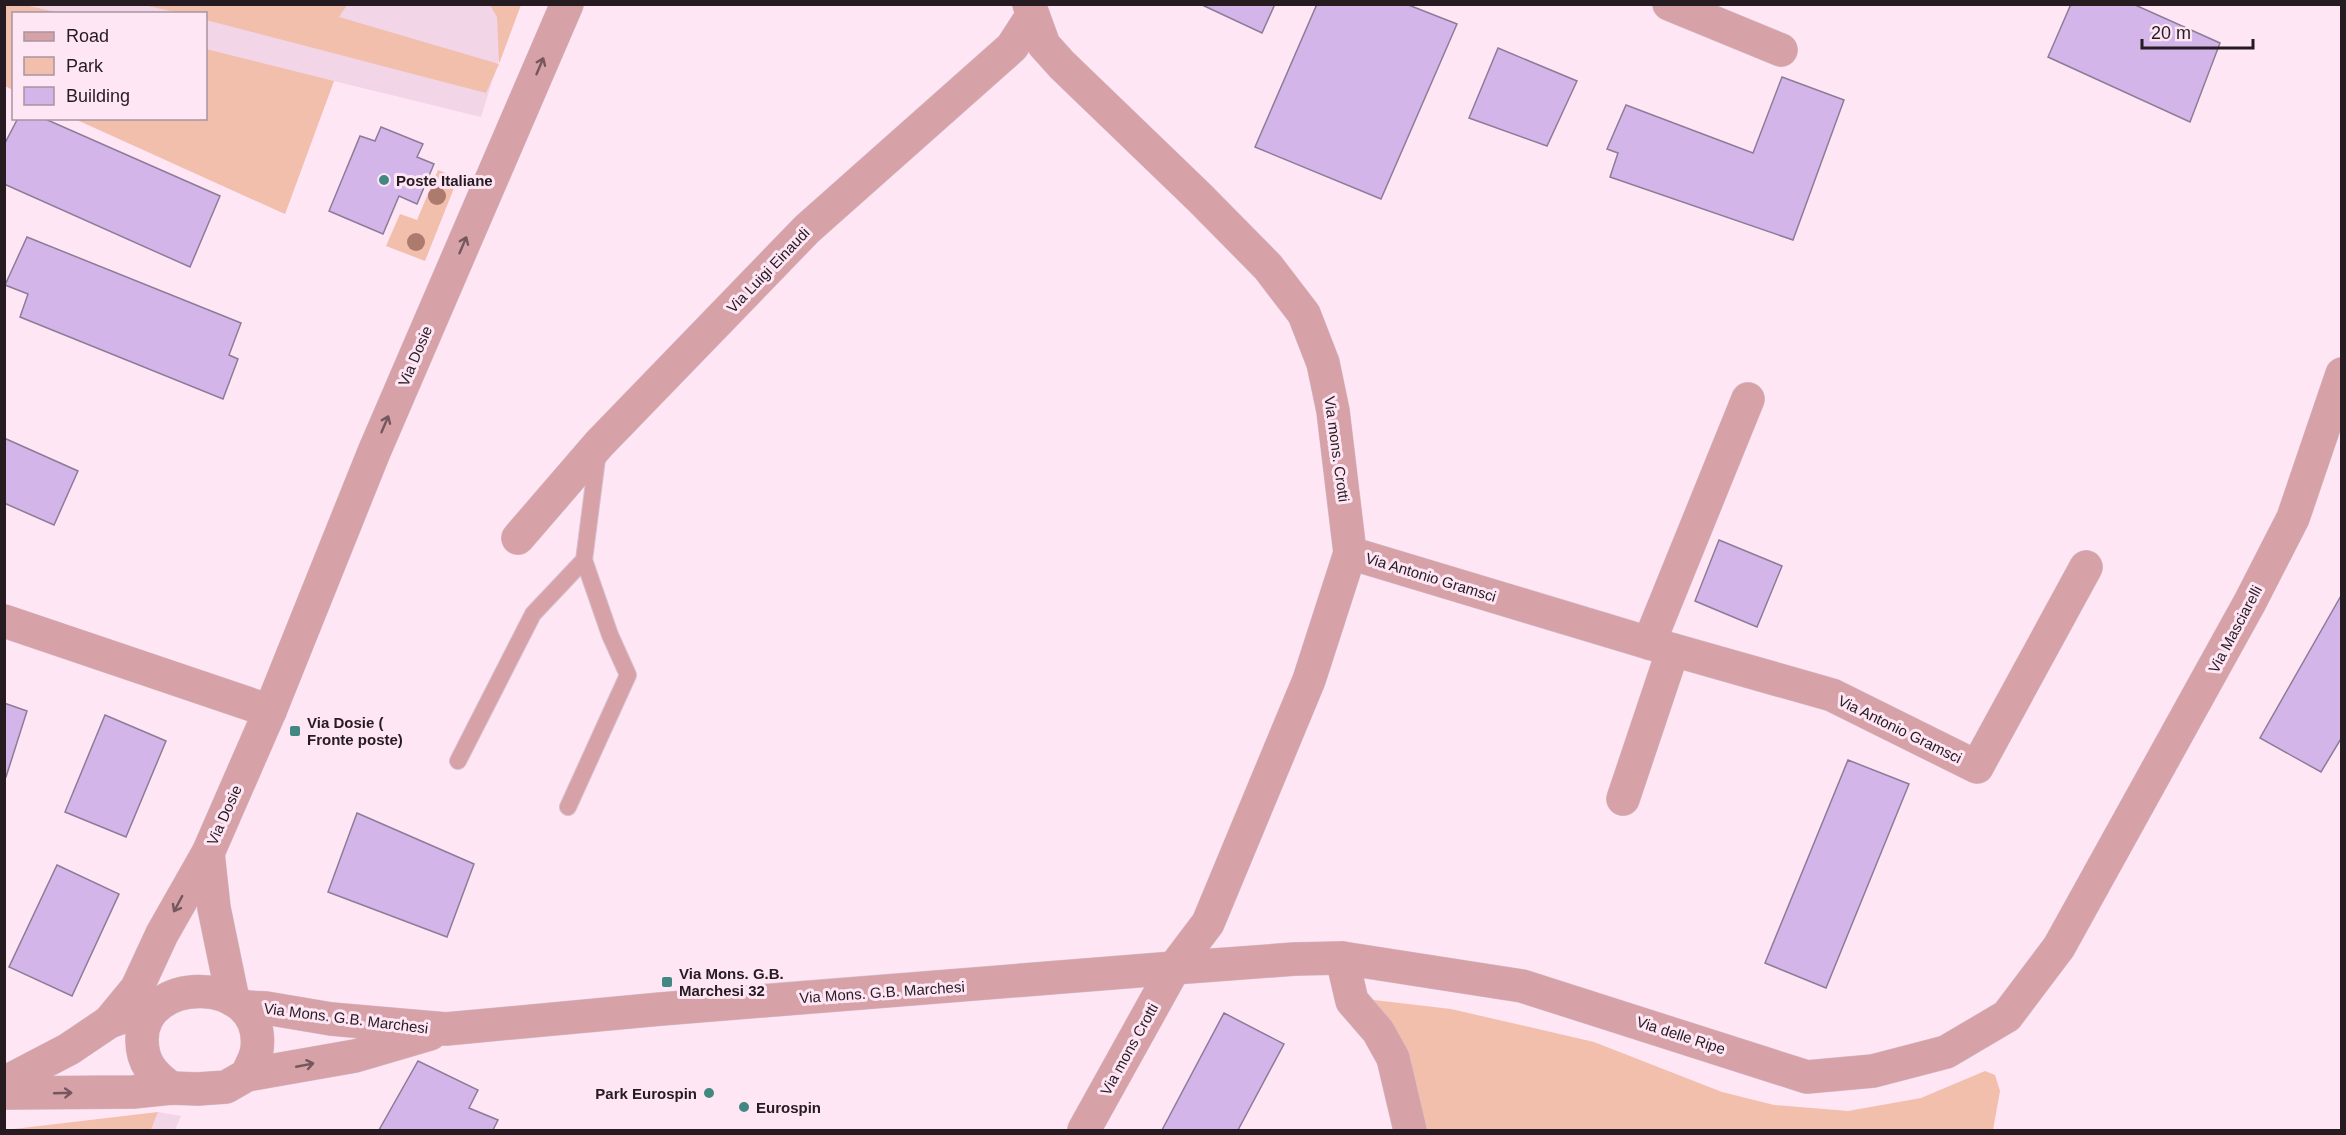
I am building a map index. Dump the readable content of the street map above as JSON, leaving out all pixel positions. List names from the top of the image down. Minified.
{"streets":{"street":["Via Luigi Einaudi","Via Dosie","Via mons. Crotti","Via Antonio Gramsci","Via Masciarelli","Via Mons. G.B. Marchesi","Via delle Ripe","Via mons Crotti"]},"crossings":[["Via Luigi Einaudi","Via mons. Crotti"],["Via Dosie","Via Mons. G.B. Marchesi"],["Via mons. Crotti","Via Antonio Gramsci"],["Via mons. Crotti","Via Mons. G.B. Marchesi"],["Via mons. Crotti","Via delle Ripe"],["Via mons. Crotti","Via mons Crotti"],["Via Masciarelli","Via delle Ripe"],["Via Mons. G.B. Marchesi","Via delle Ripe"],["Via Mons. G.B. Marchesi","Via mons Crotti"],["Via delle Ripe","Via mons Crotti"]],"places":{"other":["Poste Italiane","Park Eurospin","Eurospin"],"transit":["Via Dosie ( Fronte poste)","Via Mons. G.B. Marchesi 32"]},"legend":["Road","Park","Building"],"scale_bar":"20 m"}
